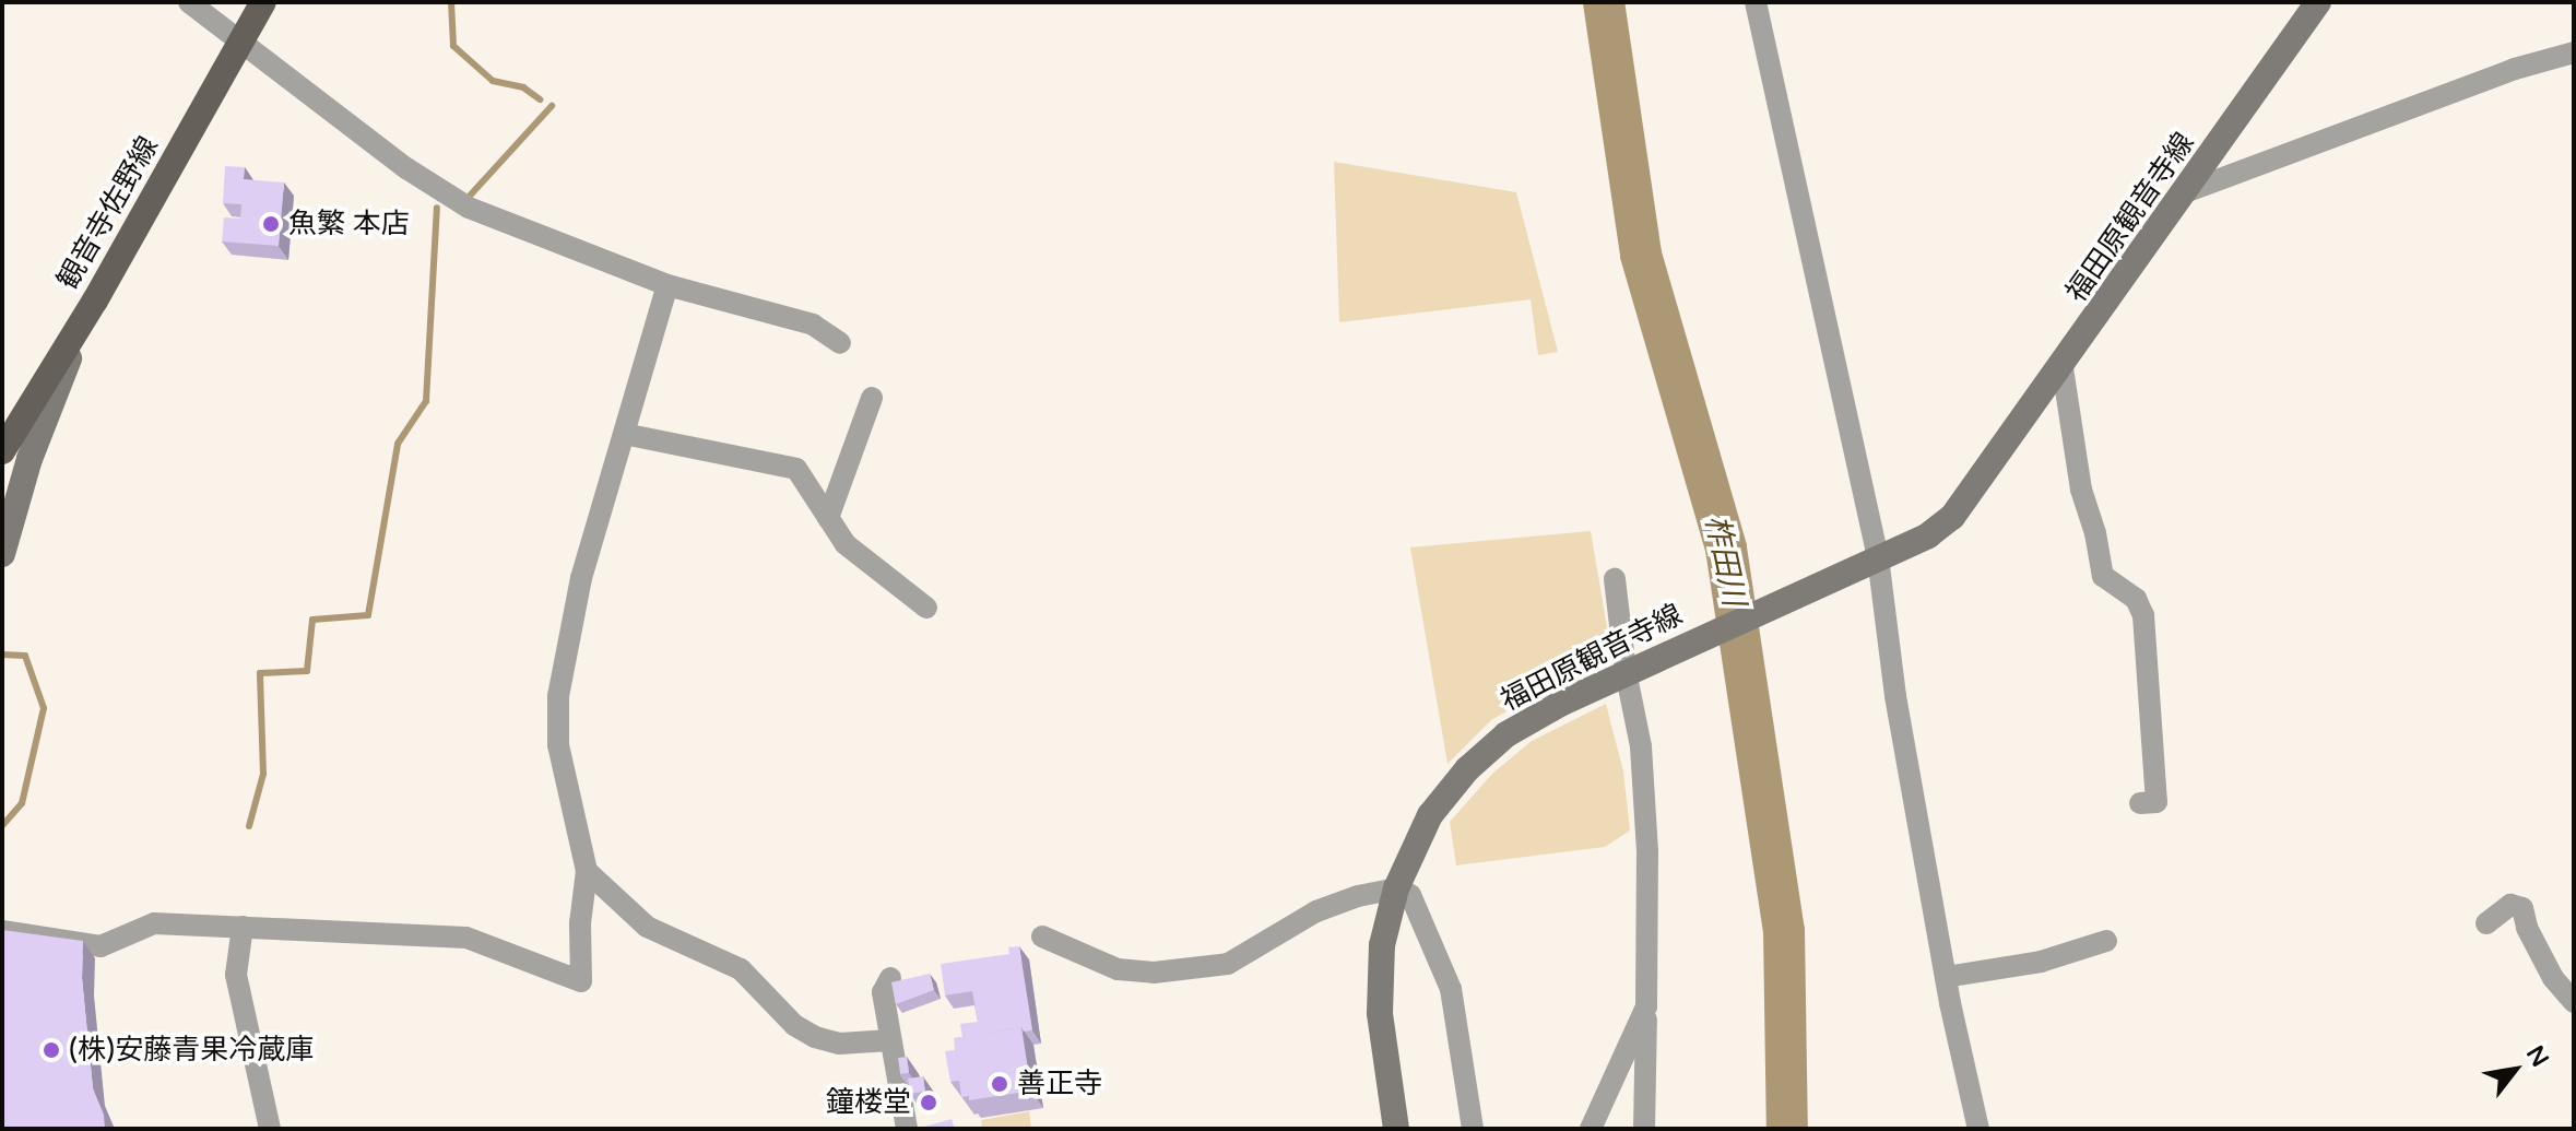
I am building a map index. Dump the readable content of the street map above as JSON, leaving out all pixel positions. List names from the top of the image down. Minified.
{"streets":{"main road":["観音寺佐野線","福田原観音寺線"]},"water":["柞田川"],"places":["魚繁 本店","(株)安藤青果冷蔵庫","善正寺","鐘楼堂"],"north":"top right"}
